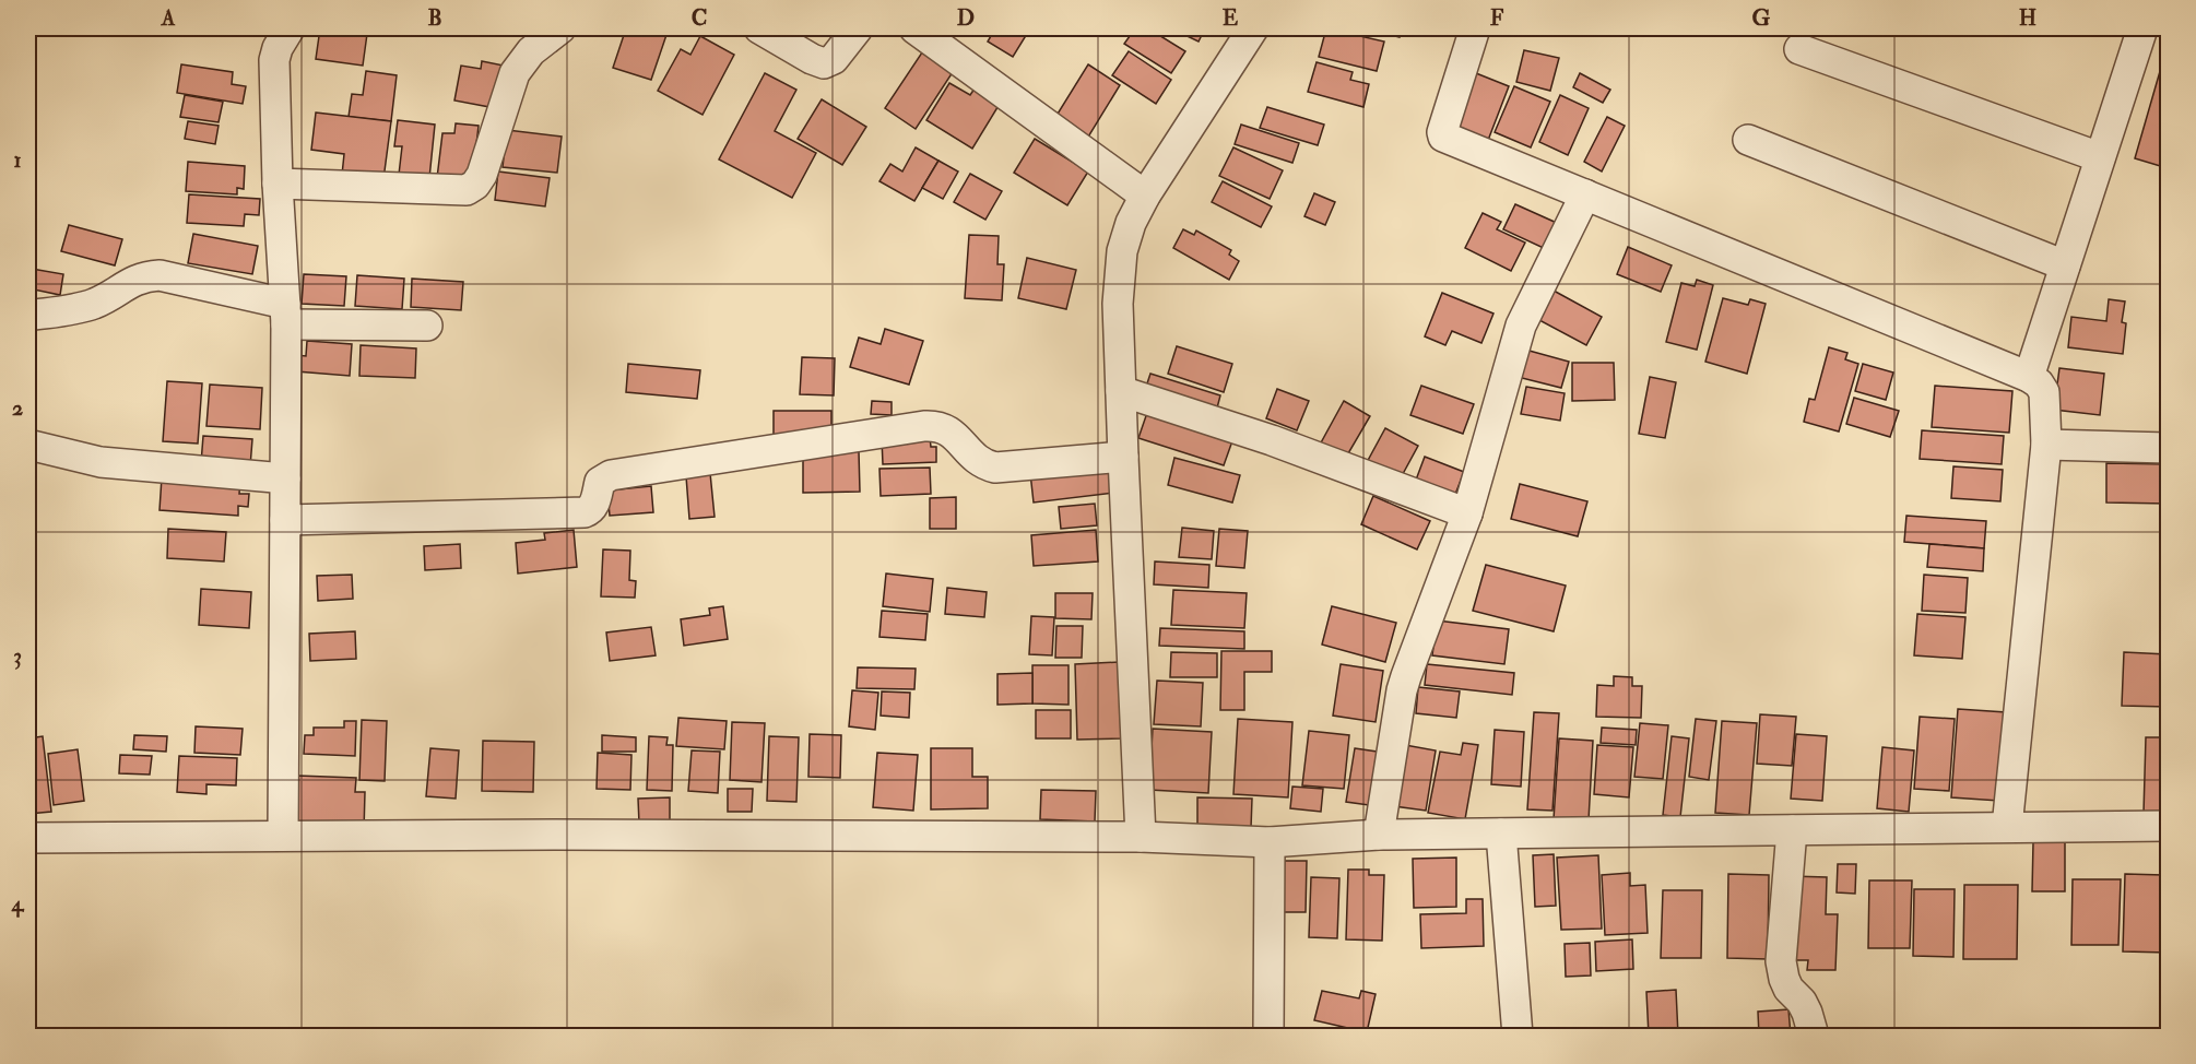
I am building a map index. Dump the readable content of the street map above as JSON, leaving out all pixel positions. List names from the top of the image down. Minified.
{"grid":{"columns":["A","B","C","D","E","F","G","H"],"rows":["1","2","3","4"]}}
